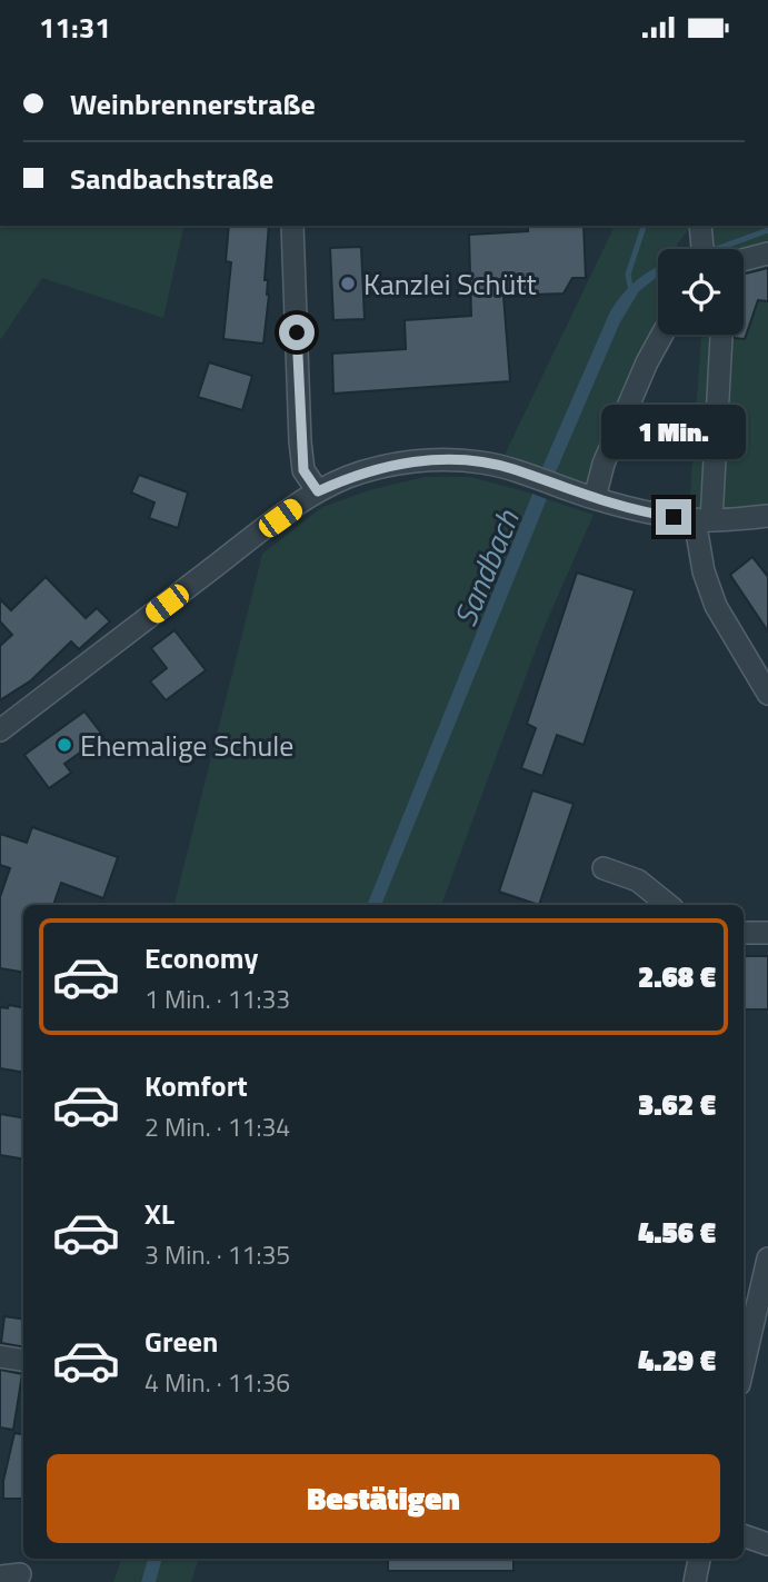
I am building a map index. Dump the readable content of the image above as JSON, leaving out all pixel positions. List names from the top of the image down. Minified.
{"water":["Sandbach"],"places":["Kanzlei Schütt","Ehemalige Schule"],"page":{"status":"11:31","banner":["Weinbrennerstraße","Sandbachstraße"],"bubble":"1 Min.","list":[{"name":"Economy","note":"1 Min. · 11:33","value":"2.68 €"},{"name":"Komfort","note":"2 Min. · 11:34","value":"3.62 €"},{"name":"XL","note":"3 Min. · 11:35","value":"4.56 €"},{"name":"Green","note":"4 Min. · 11:36","value":"4.29 €"}],"buttons":"Bestätigen"}}
